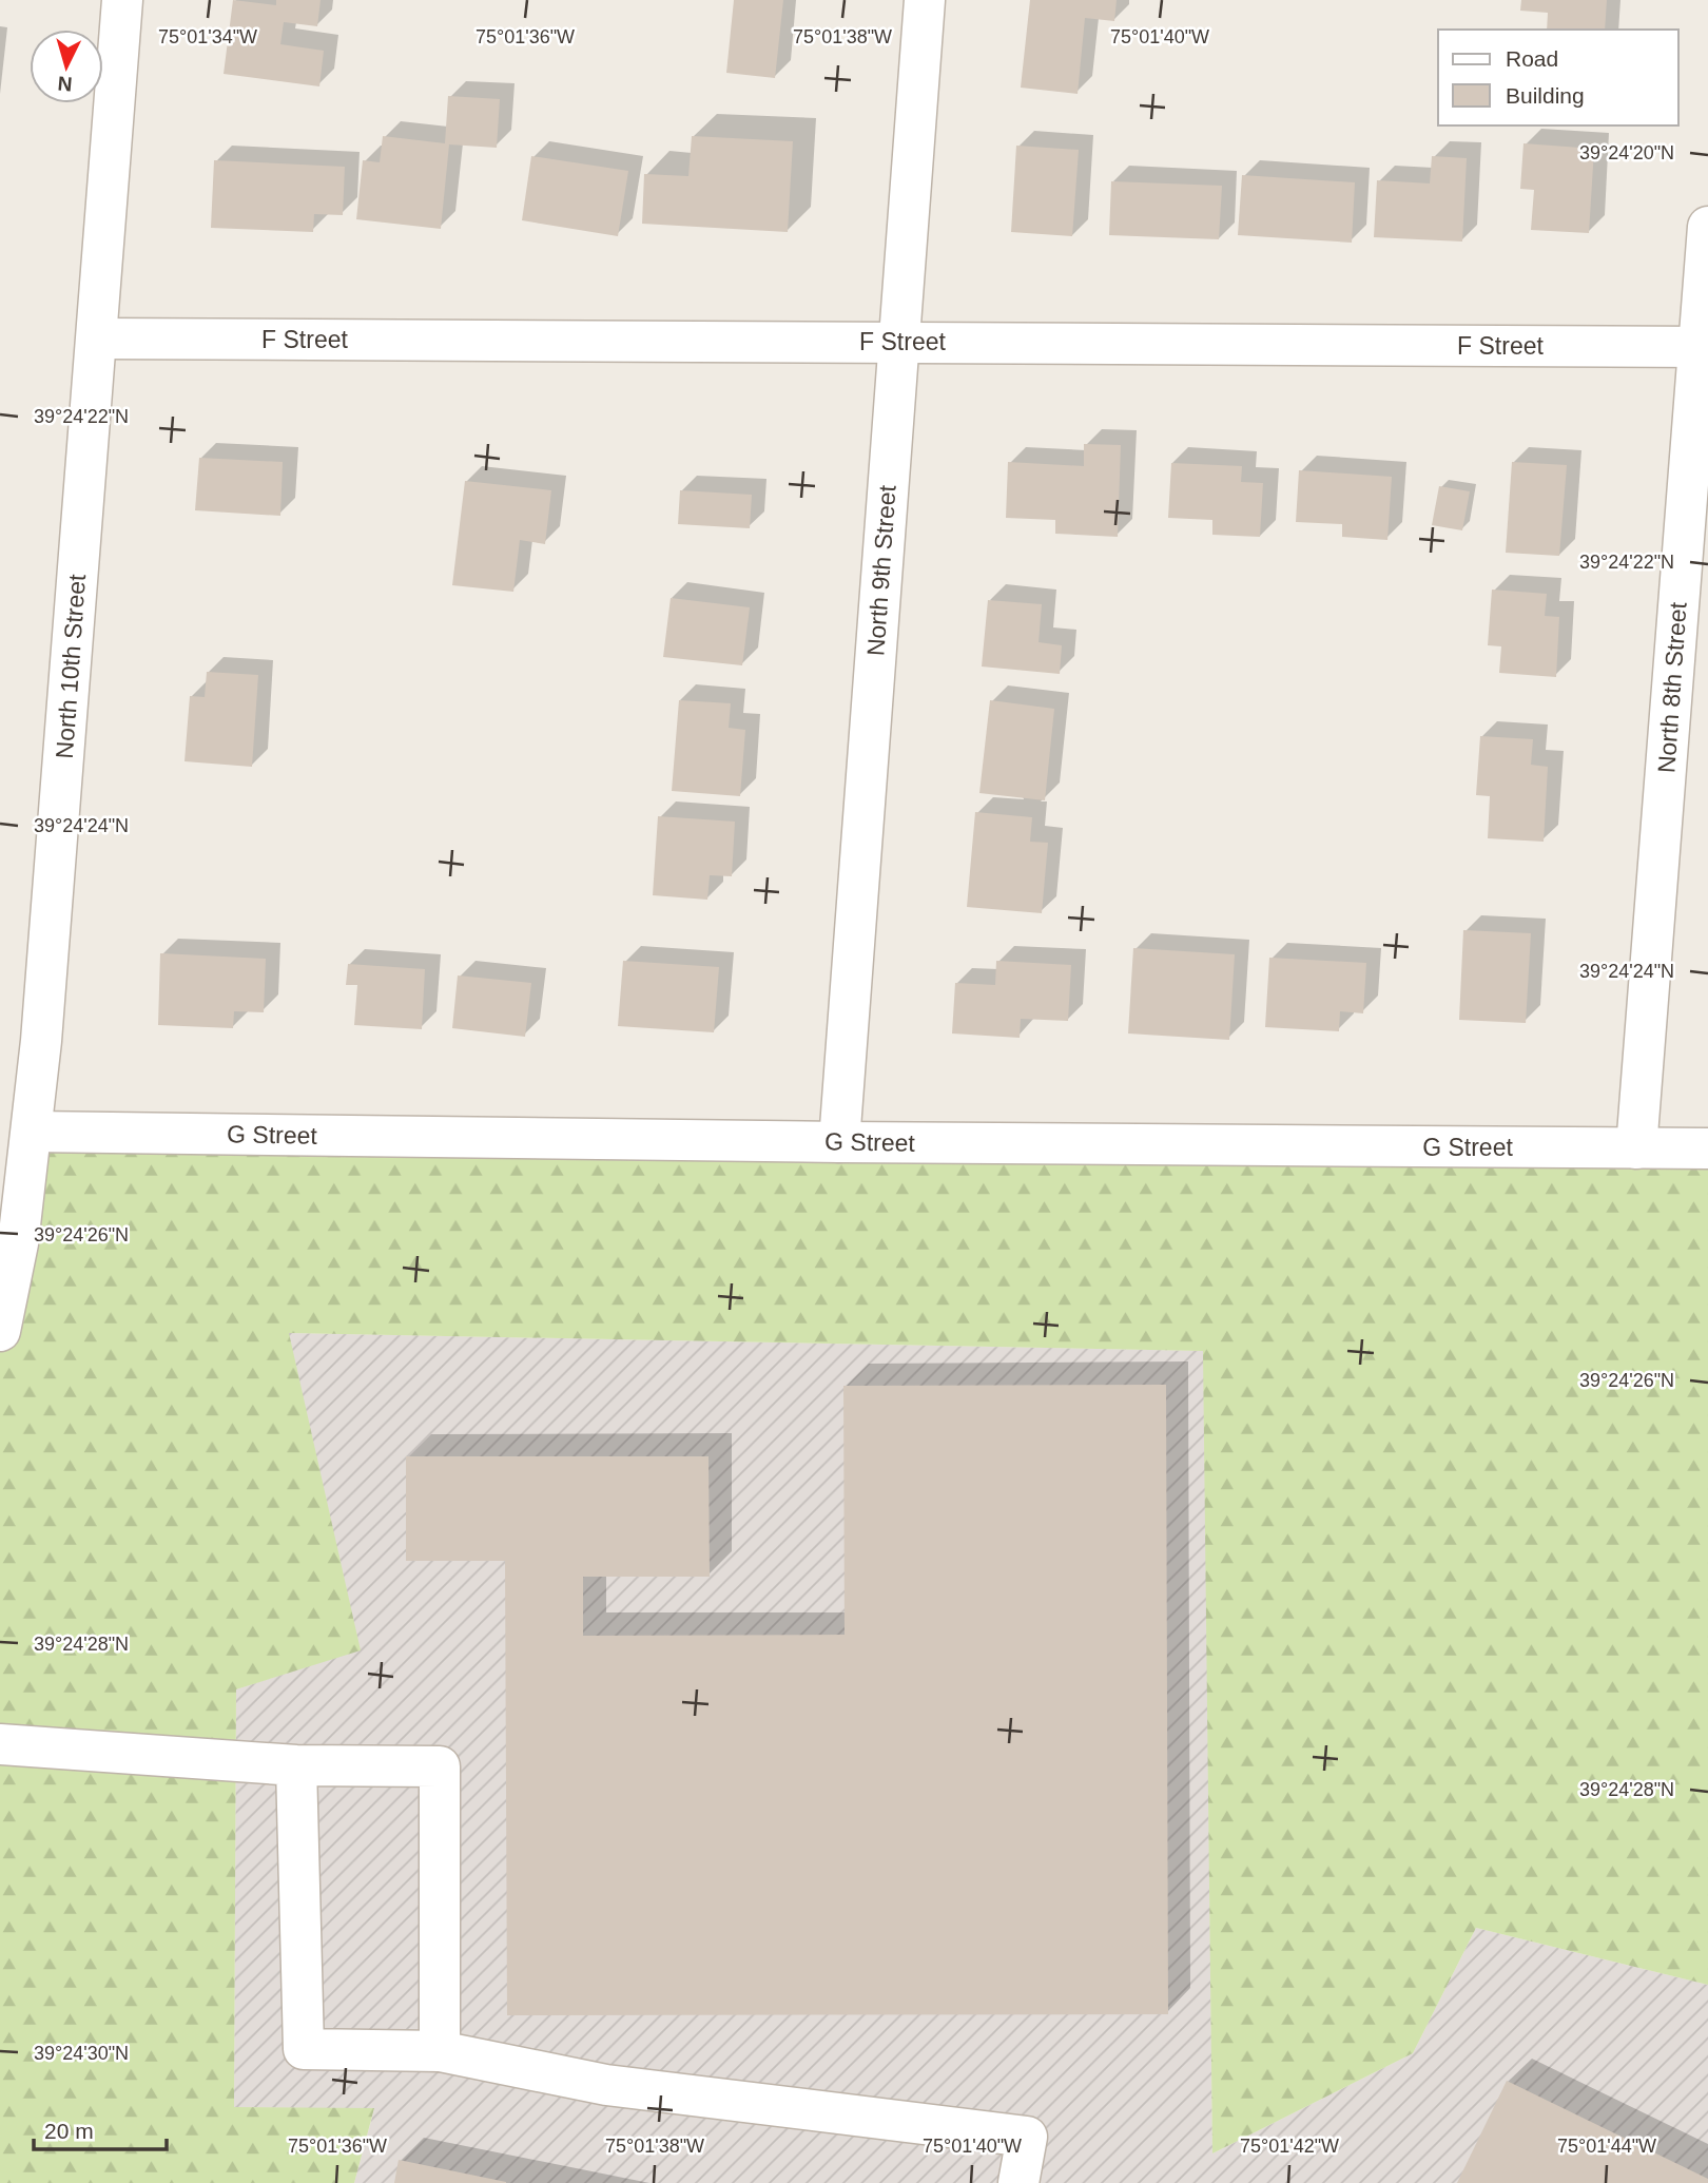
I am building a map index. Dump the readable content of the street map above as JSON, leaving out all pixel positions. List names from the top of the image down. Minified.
{"streets":{"street":["F Street","North 9th Street","North 10th Street","North 8th Street","G Street"]},"crossings":[["F Street","North 9th Street"],["F Street","North 10th Street"],["F Street","North 8th Street"],["North 9th Street","G Street"],["North 10th Street","G Street"],["North 8th Street","G Street"]],"legend":["Road","Building"],"scale_bar":"20 m","north":"bottom","coordinates":["75°01'34\"W","75°01'36\"W","75°01'38\"W","75°01'40\"W","39°24'20\"N","39°24'22\"N","39°24'24\"N","39°24'26\"N","39°24'28\"N","39°24'30\"N","75°01'42\"W","75°01'44\"W"]}
